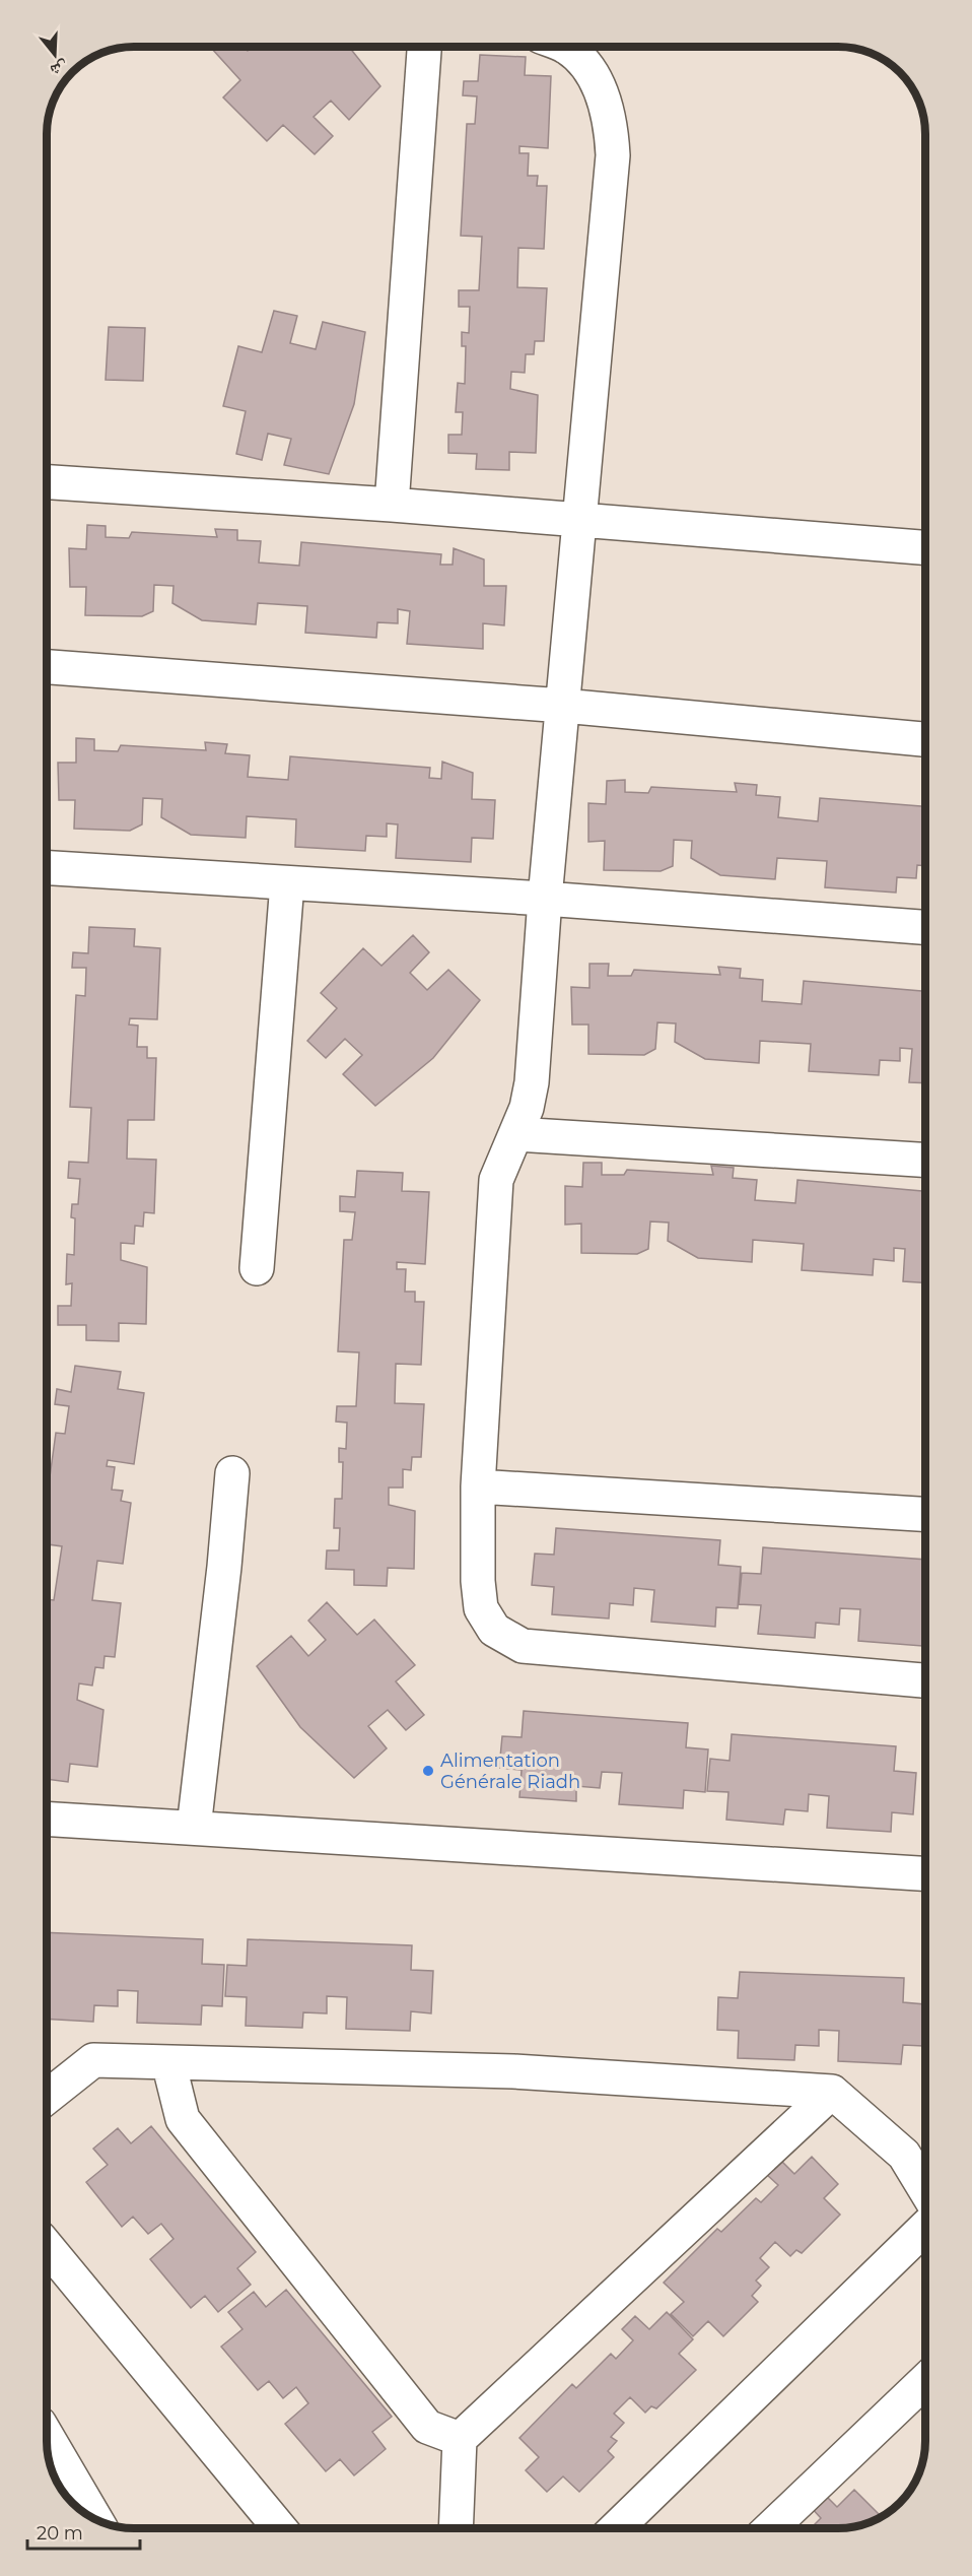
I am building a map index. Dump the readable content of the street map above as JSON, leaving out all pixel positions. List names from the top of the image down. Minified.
{"places":["Alimentation Générale Riadh"],"scale_bar":"20 m","north":"bottom"}
